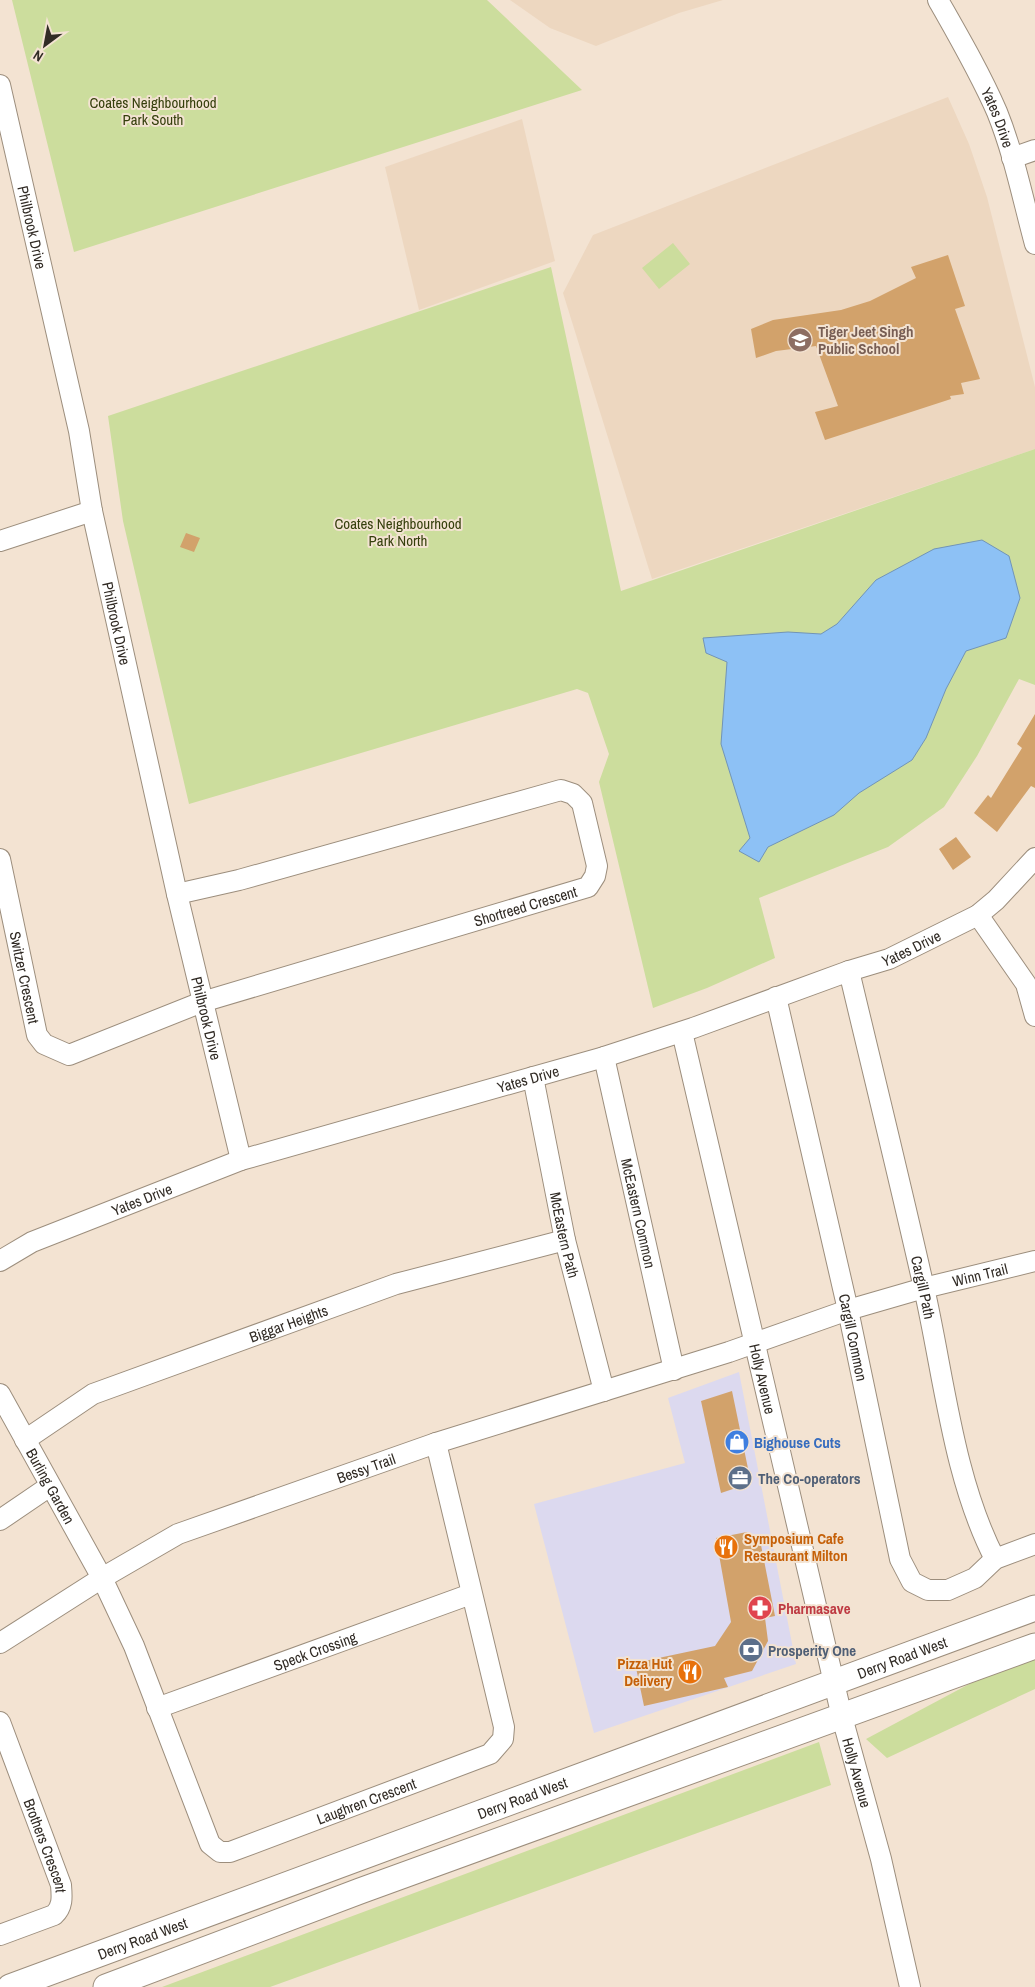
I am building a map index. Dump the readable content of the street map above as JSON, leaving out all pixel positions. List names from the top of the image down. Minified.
{"streets":{"main road":["Derry Road West"],"street":["Yates Drive","Philbrook Drive","Shortreed Crescent","Switzer Crescent","McEastern Common","McEastern Path","Winn Trail","Cargill Path","Biggar Heights","Cargill Common","Holly Avenue","Bessy Trail","Burling Garden","Speck Crossing","Laughren Crescent","Brothers Crescent"]},"crossings":[["Yates Drive","Philbrook Drive"],["Yates Drive","McEastern Common"],["Yates Drive","McEastern Path"],["Yates Drive","Cargill Path"],["Yates Drive","Cargill Common"],["Yates Drive","Holly Avenue"],["Philbrook Drive","Shortreed Crescent"],["Philbrook Drive","Switzer Crescent"],["Shortreed Crescent","Switzer Crescent"],["McEastern Common","Bessy Trail"],["McEastern Path","Biggar Heights"],["McEastern Path","Bessy Trail"],["Winn Trail","Cargill Path"],["Winn Trail","Cargill Common"],["Winn Trail","Holly Avenue"],["Winn Trail","Bessy Trail"],["Cargill Path","Cargill Common"],["Biggar Heights","Burling Garden"],["Holly Avenue","Bessy Trail"],["Holly Avenue","Derry Road West"],["Bessy Trail","Burling Garden"],["Bessy Trail","Laughren Crescent"],["Burling Garden","Laughren Crescent"],["Speck Crossing","Laughren Crescent"]],"parks":["Coates Neighbourhood Park South","Coates Neighbourhood Park North"],"places":{"school or university":["Tiger Jeet Singh Public School"],"shop":["Bighouse Cuts"],"office":["The Co-operators"],"restaurant":["Symposium Cafe Restaurant Milton","Pizza Hut Delivery"],"pharmacy":["Pharmasave"],"bank":["Prosperity One"]},"north":"bottom left"}
